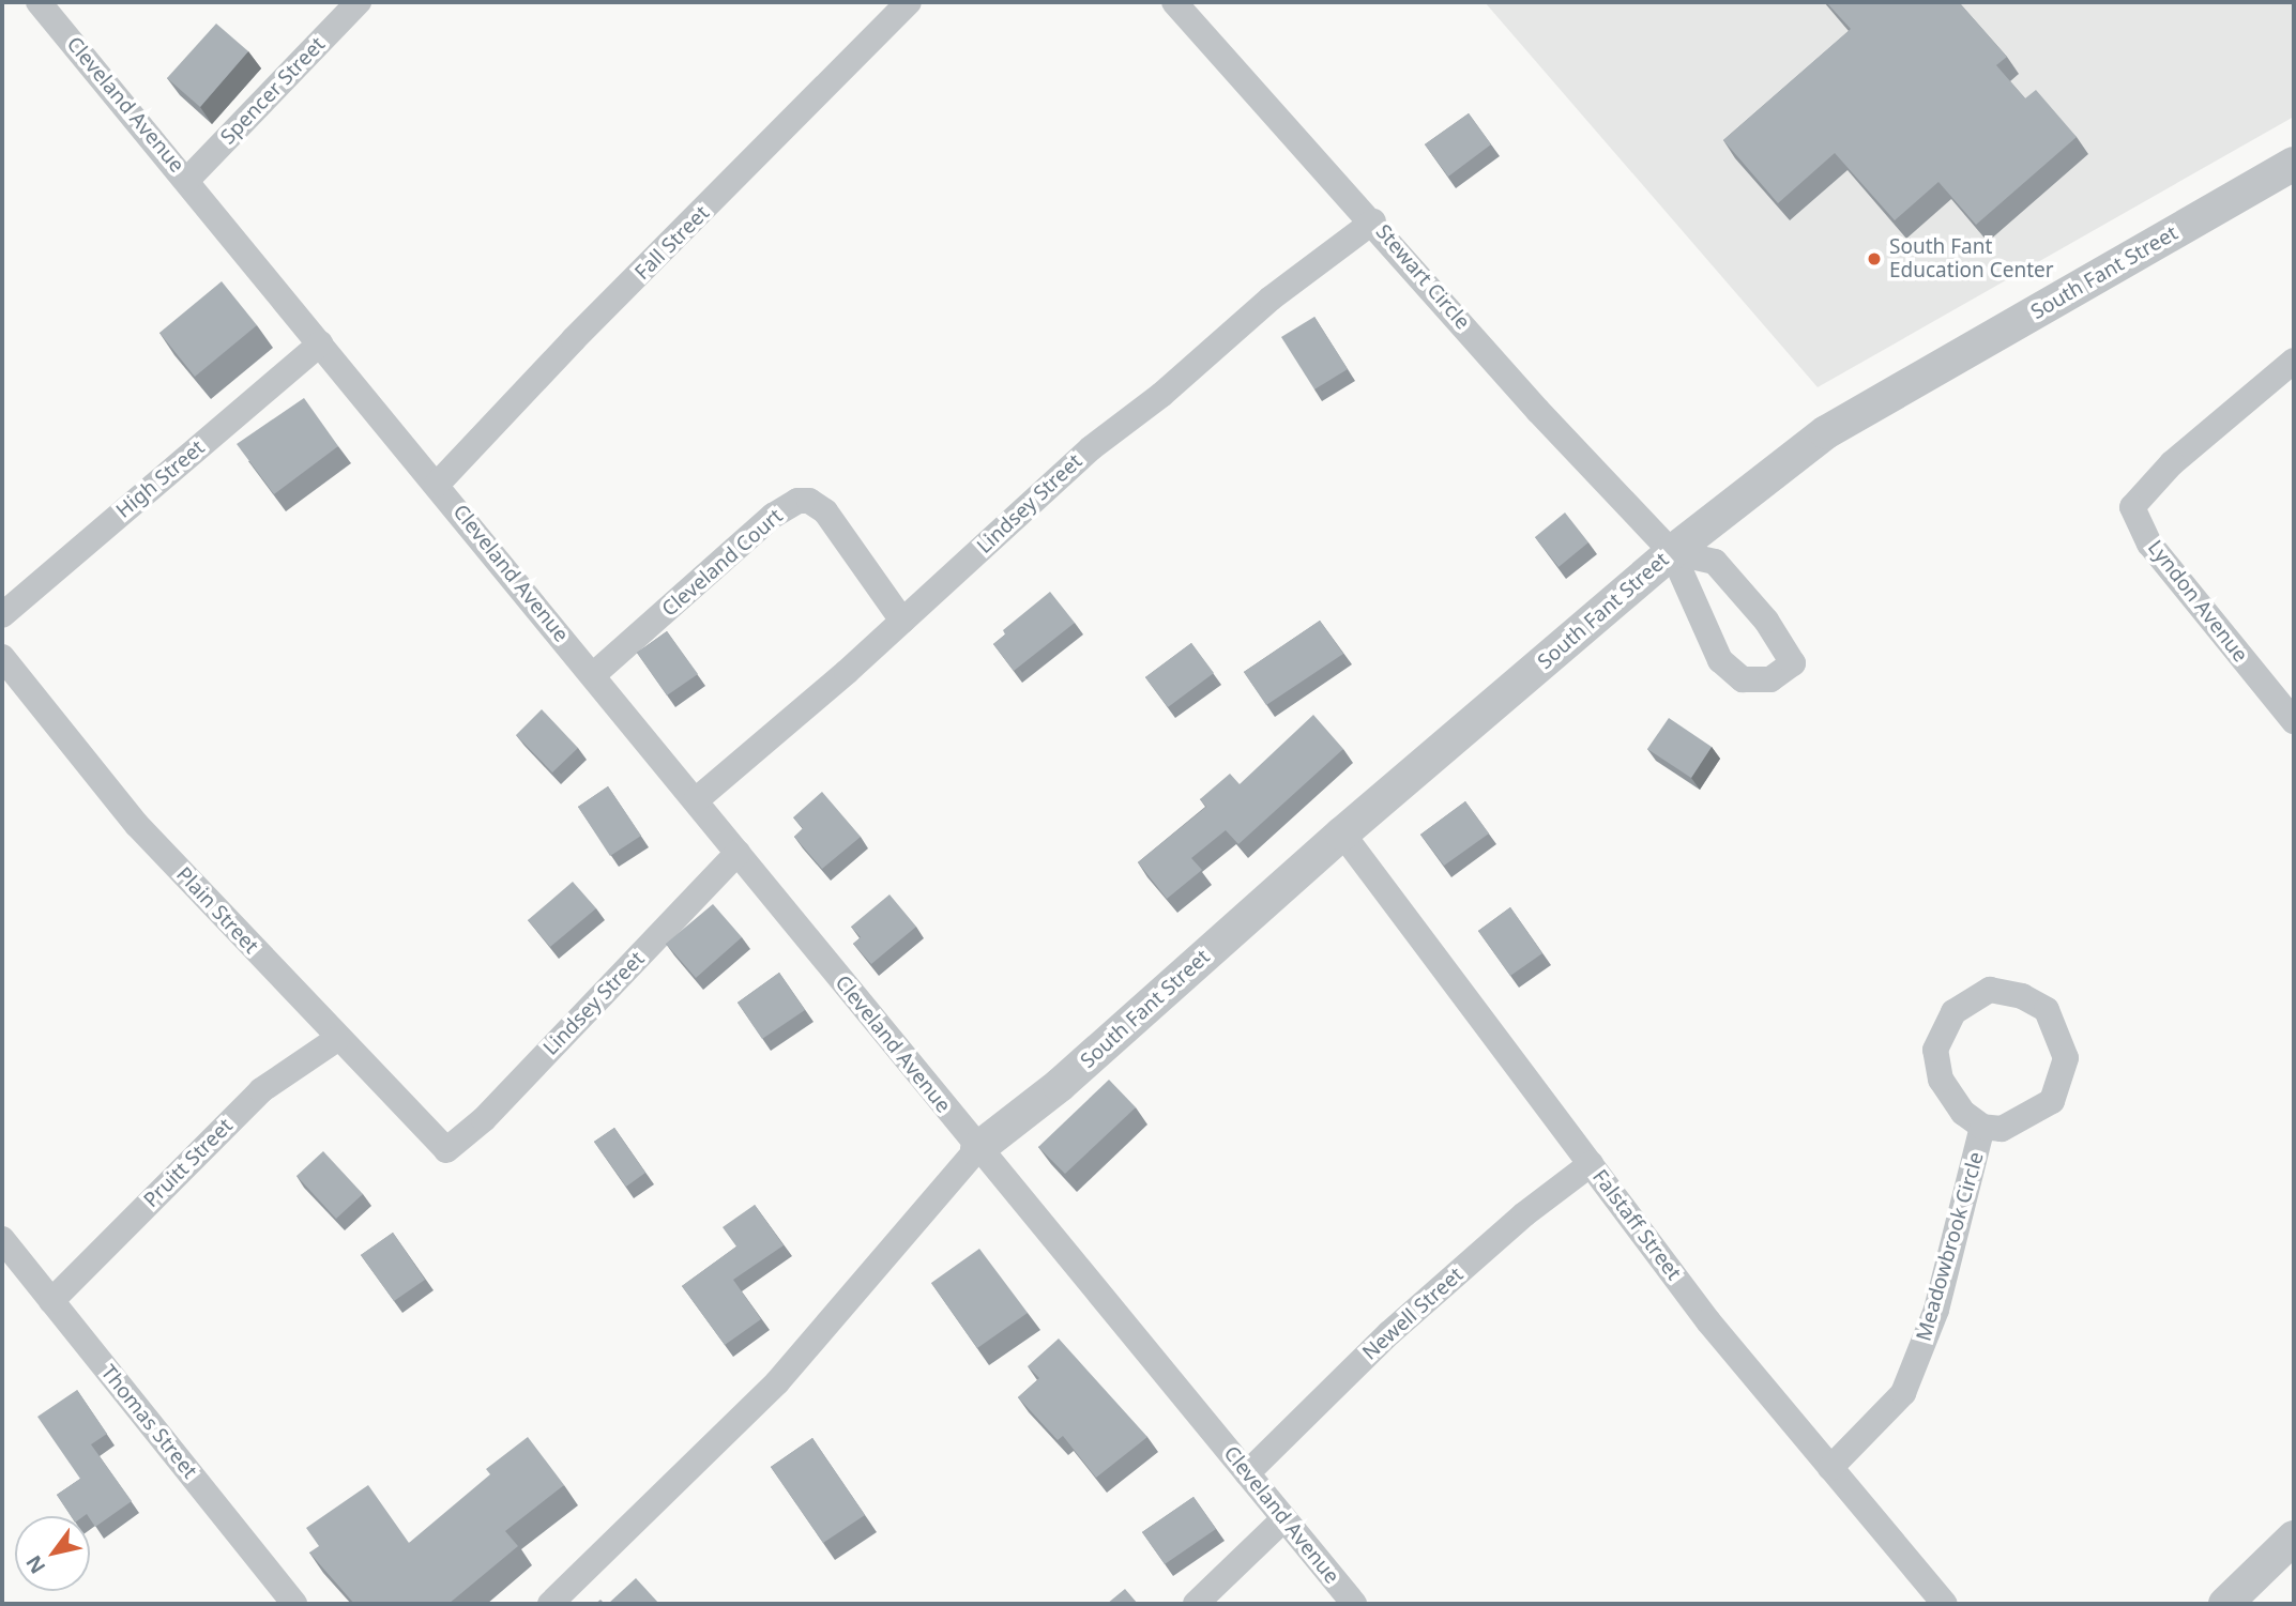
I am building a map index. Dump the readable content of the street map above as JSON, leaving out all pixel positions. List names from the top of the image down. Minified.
{"streets":{"street":["Spencer Street","Cleveland Avenue","Fall Street","South Fant Street","Stewart Circle","High Street","Lindsey Street","Cleveland Court","Lyndon Avenue","Plain Street","Pruitt Street","Falstaff Street","Meadowbrook Circle","Newell Street","Thomas Street"]},"crossings":[["Spencer Street","Cleveland Avenue"],["Cleveland Avenue","Fall Street"],["Cleveland Avenue","South Fant Street"],["Cleveland Avenue","High Street"],["Cleveland Avenue","Lindsey Street"],["Cleveland Avenue","Cleveland Court"],["Cleveland Avenue","Newell Street"],["South Fant Street","Stewart Circle"],["South Fant Street","Falstaff Street"],["Stewart Circle","Lindsey Street"],["Lindsey Street","Cleveland Court"],["Lindsey Street","Plain Street"],["Plain Street","Pruitt Street"],["Pruitt Street","Thomas Street"],["Falstaff Street","Meadowbrook Circle"],["Falstaff Street","Newell Street"]],"places":["South Fant Education Center"],"north":"bottom left"}
